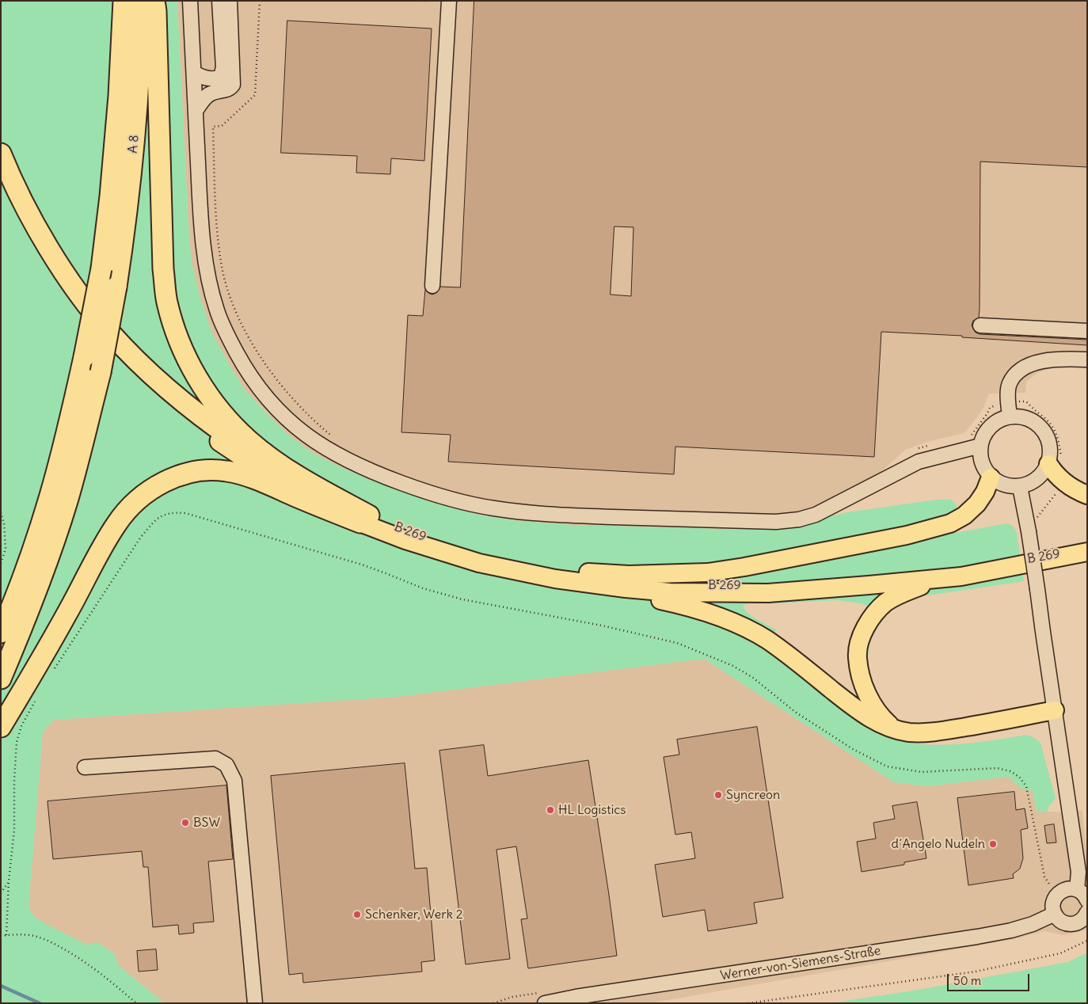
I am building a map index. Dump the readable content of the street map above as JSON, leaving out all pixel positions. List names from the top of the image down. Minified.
{"streets":{"highway":["A 8"],"main road":["B 269"],"street":["Werner-von-Siemens-Straße"]},"places":["Syncreon","HL Logistics","BSW","d´Angelo Nudeln","Schenker, Werk 2"],"scale_bar":"50 m"}
